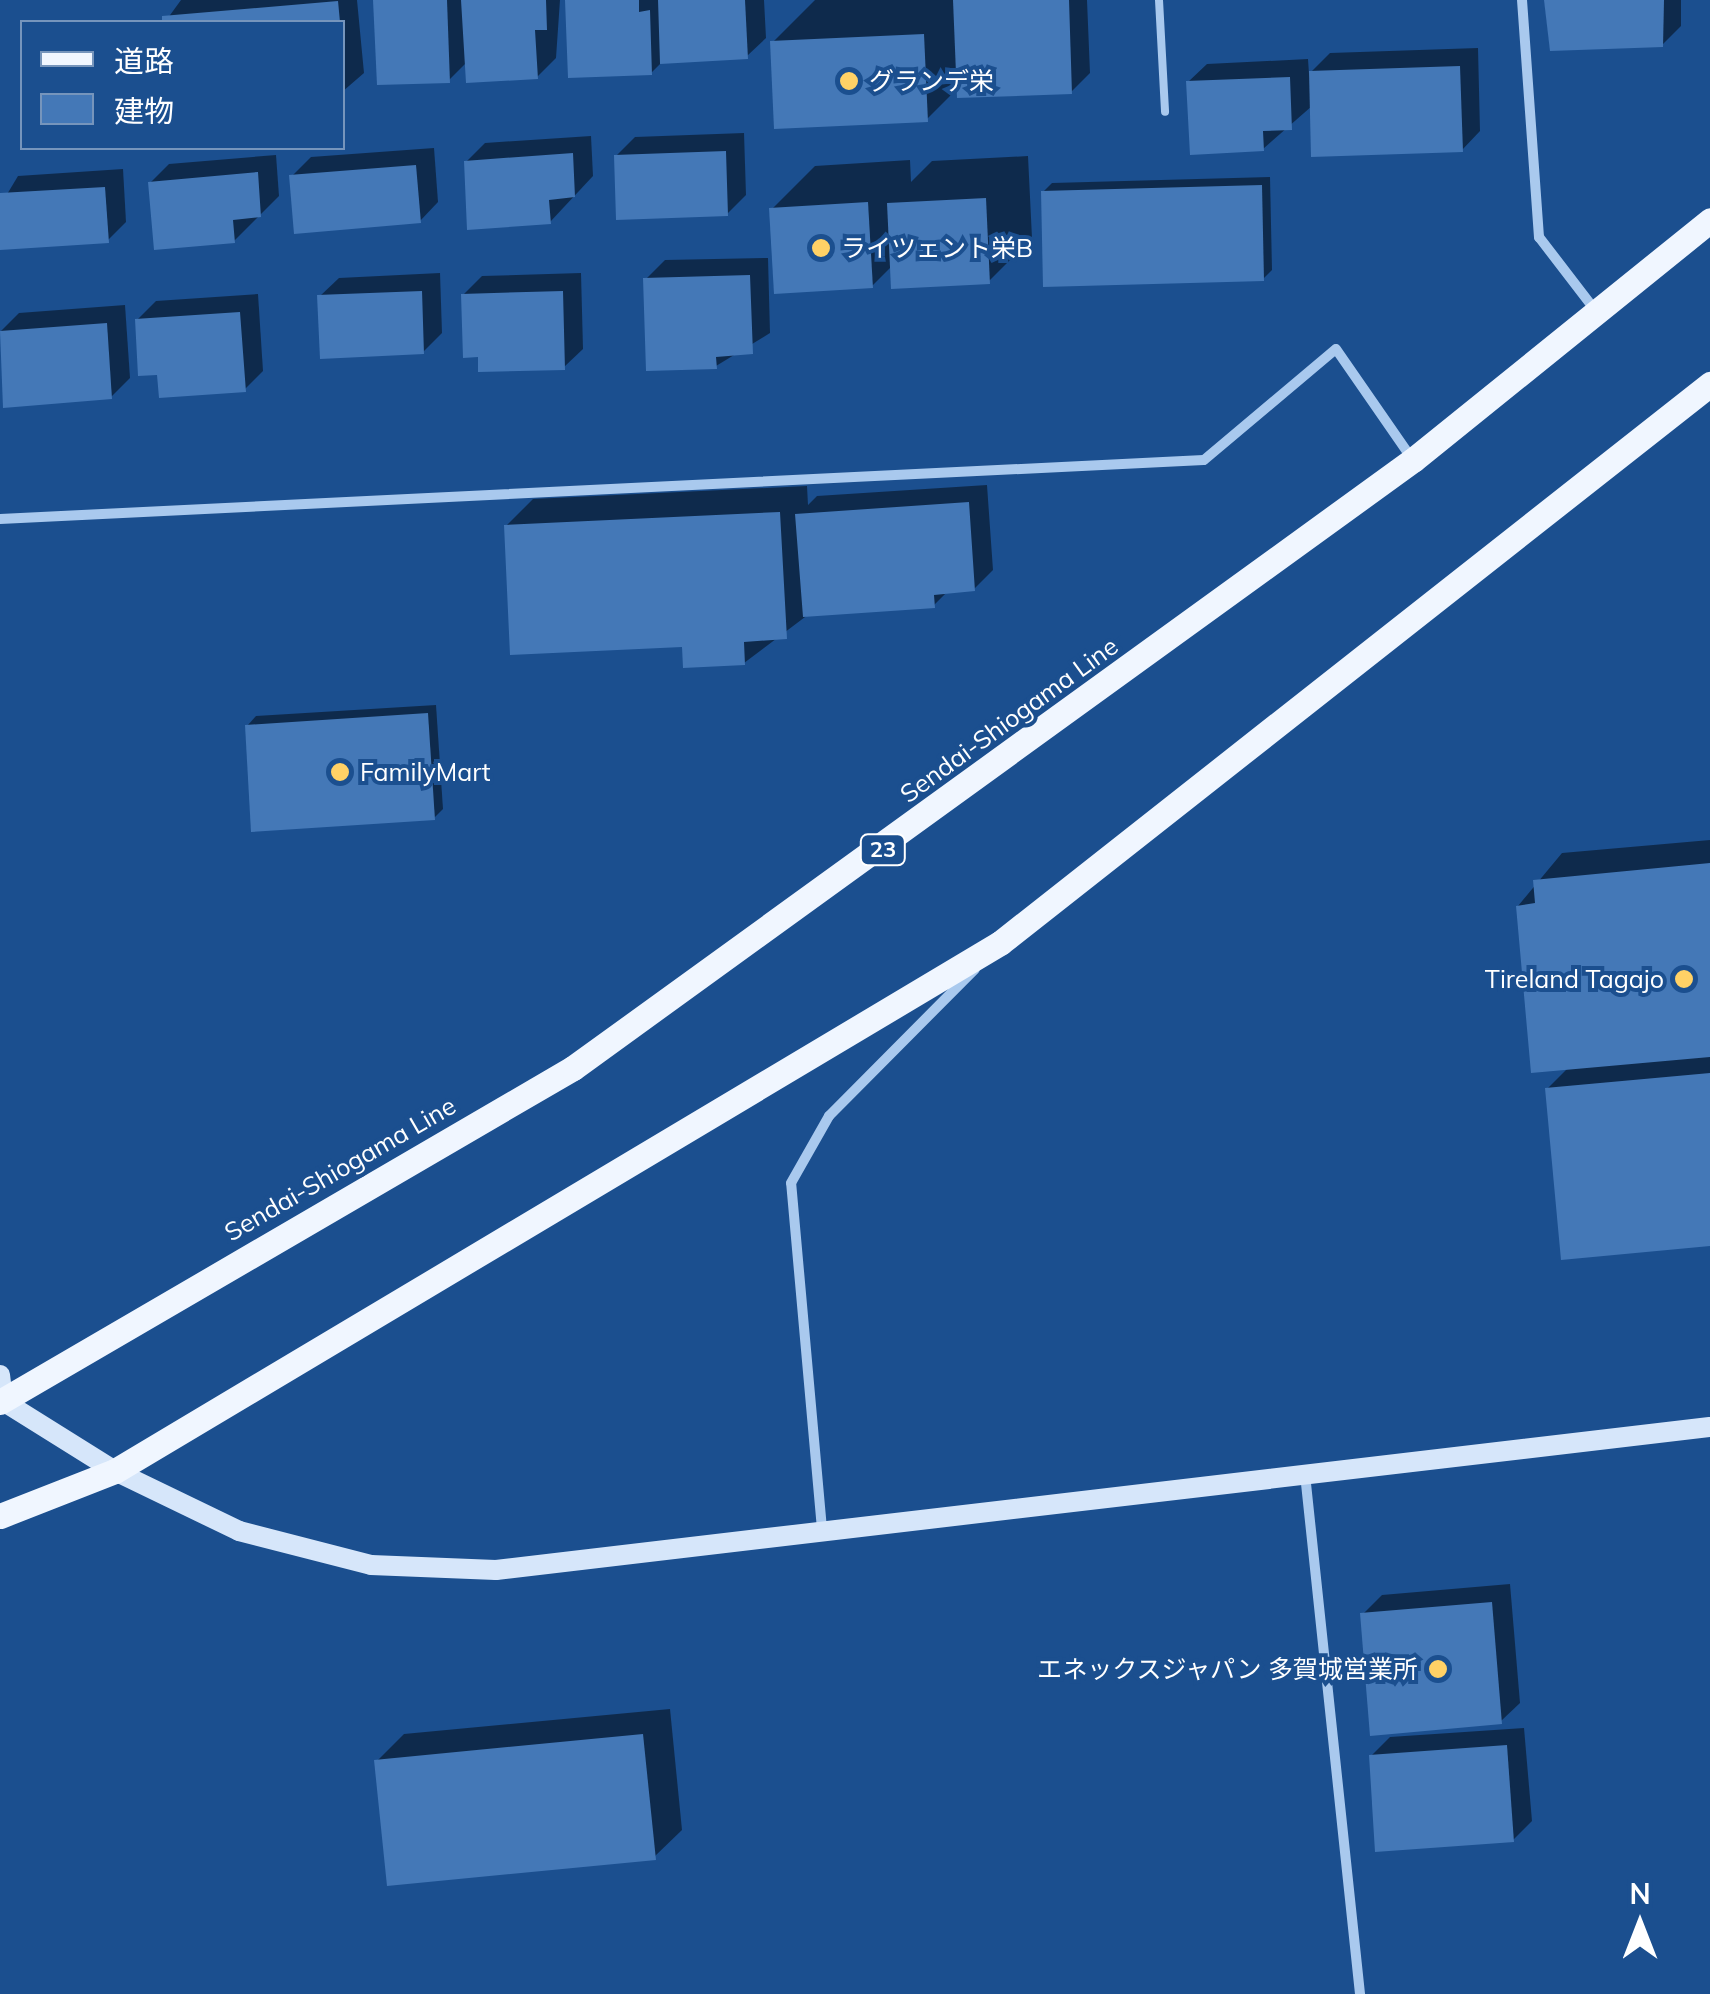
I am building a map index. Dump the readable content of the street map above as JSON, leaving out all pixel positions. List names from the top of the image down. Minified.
{"streets":{"main road":["Sendai-Shiogama Line","23"]},"places":["グランデ栄","ライツェント栄B","FamilyMart","Tireland Tagajo","エネックスジャパン 多賀城営業所"],"legend":["道路","建物"],"north":"top"}
